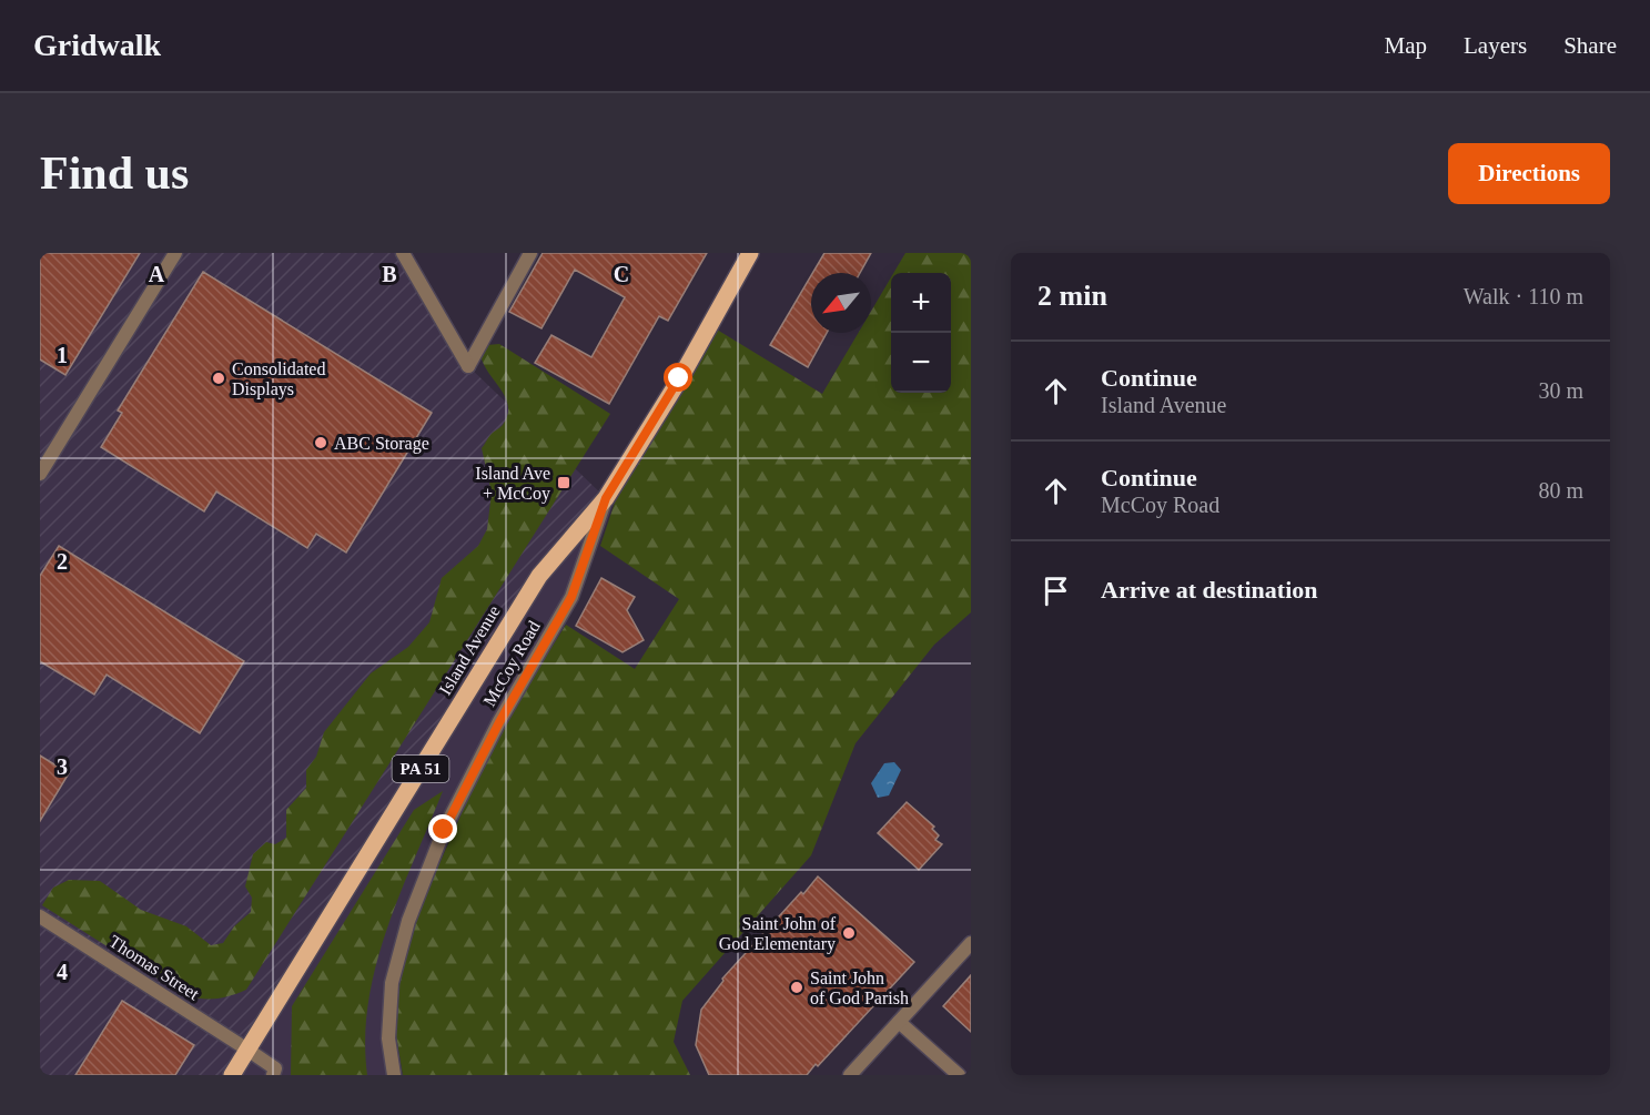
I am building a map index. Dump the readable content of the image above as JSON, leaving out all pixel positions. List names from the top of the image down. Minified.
{"streets":{"main road":["Island Avenue","PA 51"],"street":["McCoy Road","Thomas Street"]},"crossings":[["Island Avenue","McCoy Road"],["Island Avenue","Thomas Street"]],"places":{"other":["Consolidated Displays","ABC Storage","Saint John of God Elementary","Saint John of God Parish"],"transit":["Island Ave + McCoy"]},"north":"bottom left","page":{"header":"Gridwalk","nav":["Map","Layers","Share"],"buttons":"Directions","title":"Find us","heading":["2 min","Walk · 110 m"],"map_buttons":["+","−"],"list":[["Continue","Island Avenue","30 m"],["Continue","McCoy Road","80 m"],"Arrive at destination"]},"grid":{"columns":["A","B","C"],"rows":["1","2","3","4"]}}
